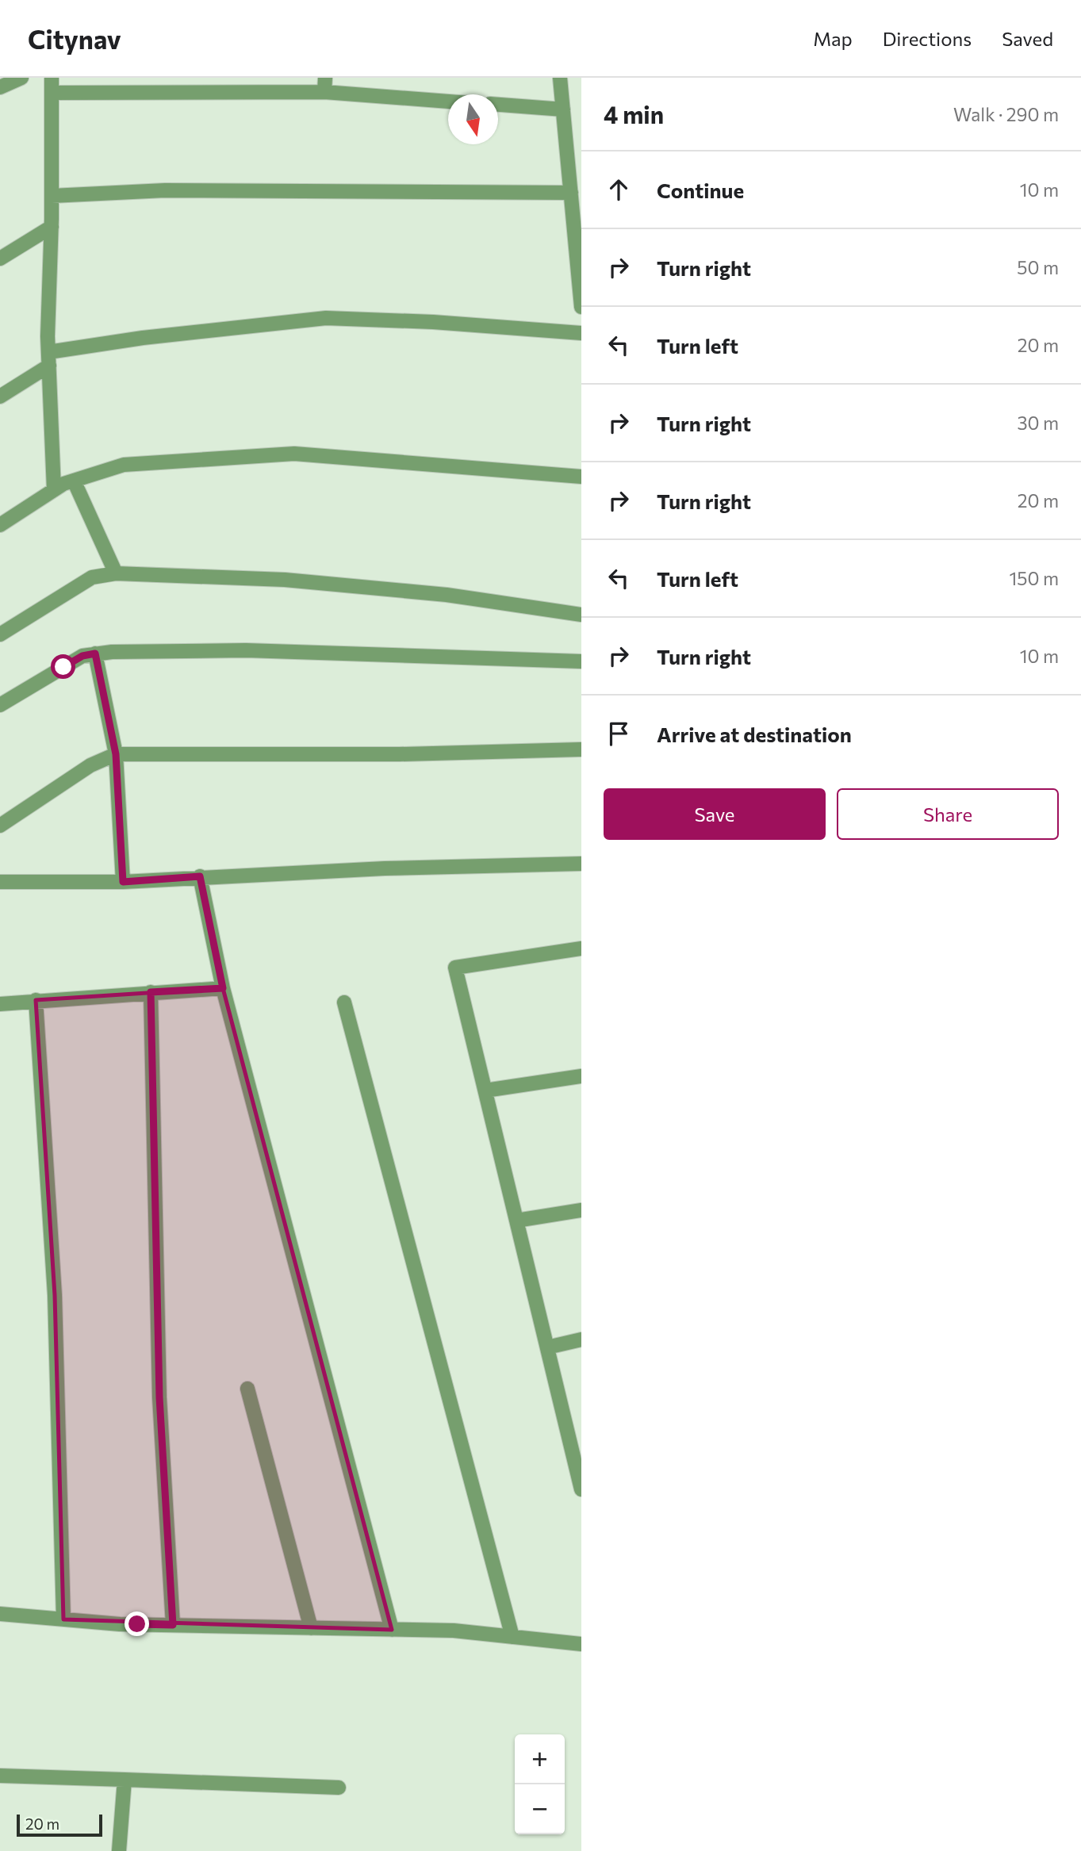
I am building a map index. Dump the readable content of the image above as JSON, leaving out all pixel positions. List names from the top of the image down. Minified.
{"scale_bar":"20 m","north":"bottom","page":{"header":"Citynav","nav":["Map","Directions","Saved"],"heading":["4 min","Walk · 290 m"],"list":[["Continue","10 m"],["Turn right","50 m"],["Turn left","20 m"],["Turn right","30 m"],["Turn right","20 m"],["Turn left","150 m"],["Turn right","10 m"],"Arrive at destination"],"buttons":["Save","Share"],"map_buttons":["+","−"],"scale":"20 m"}}
